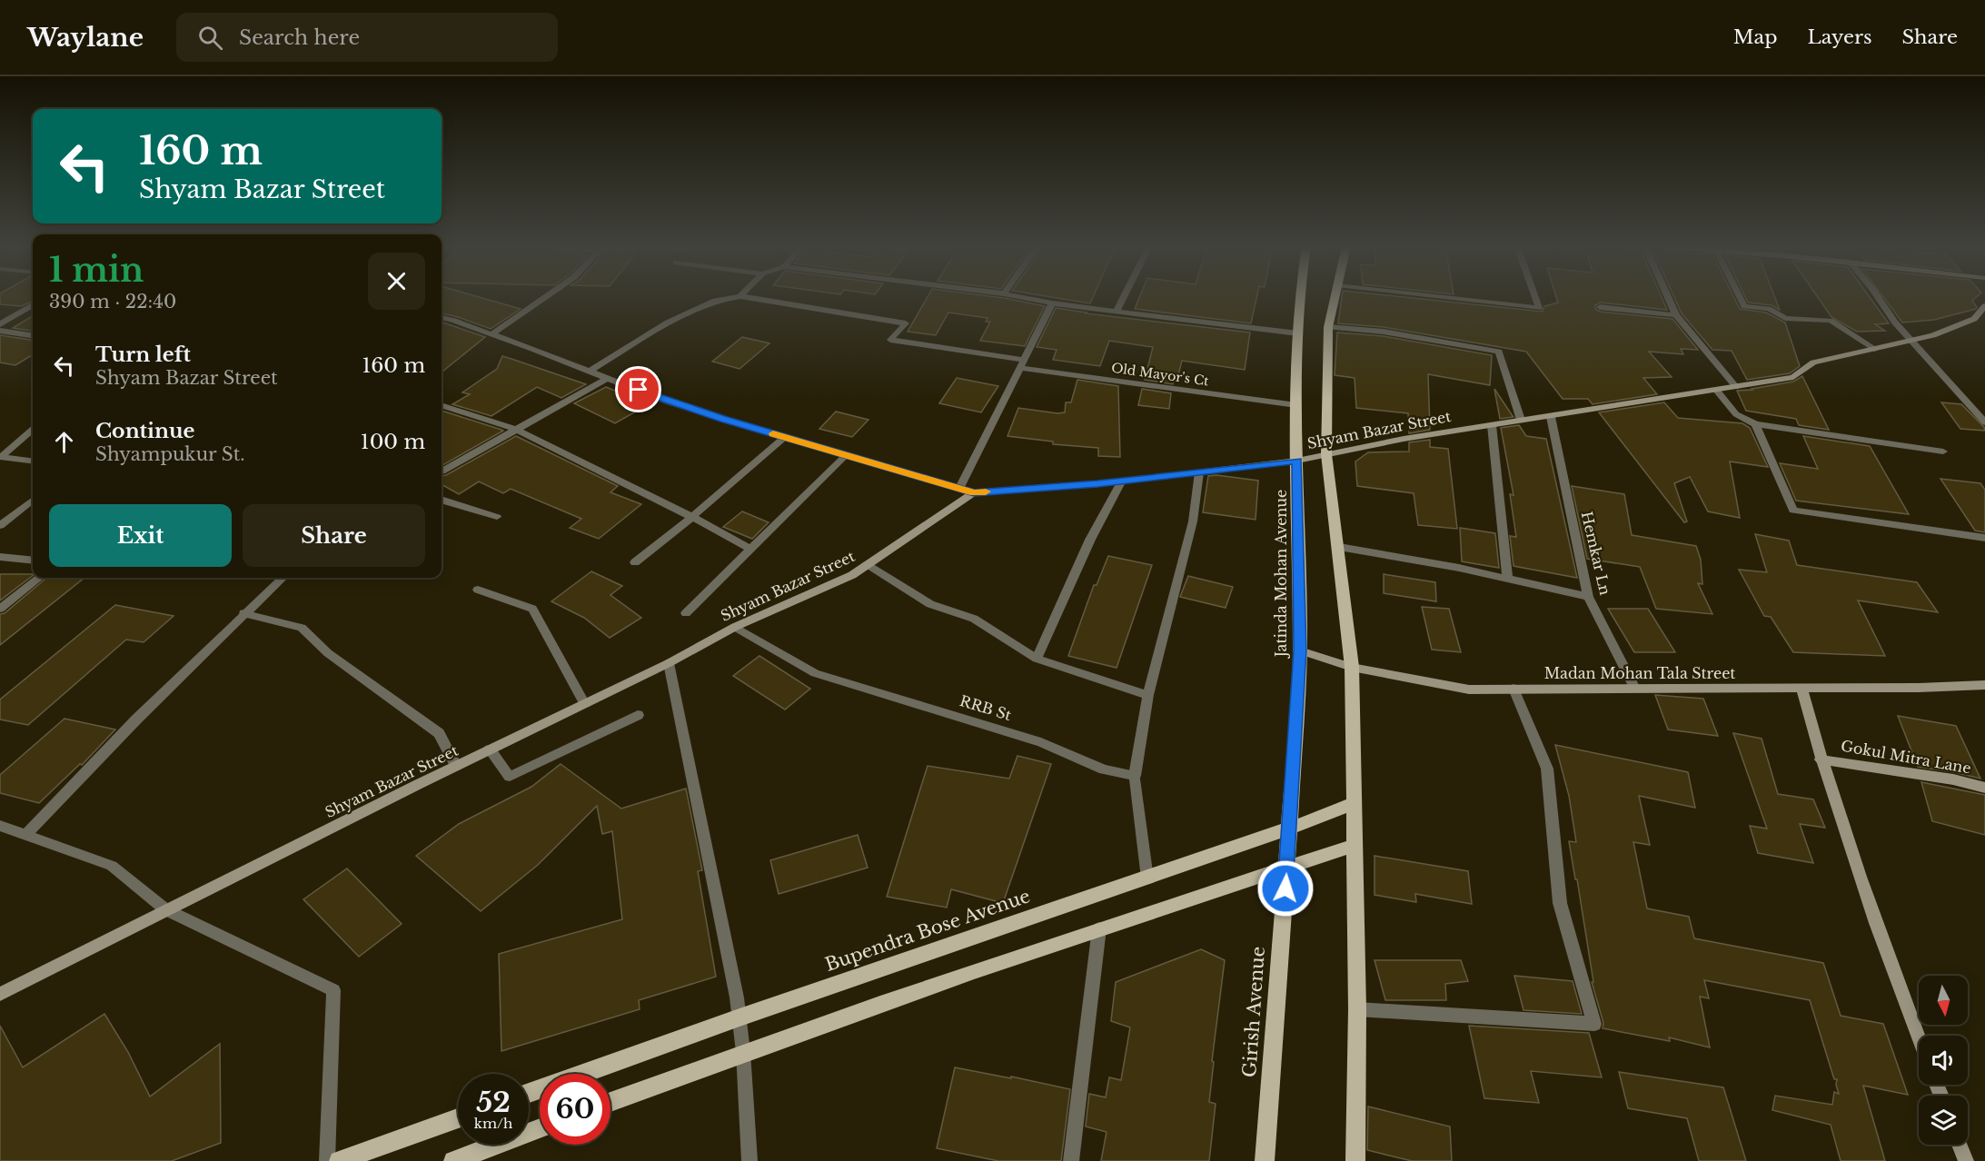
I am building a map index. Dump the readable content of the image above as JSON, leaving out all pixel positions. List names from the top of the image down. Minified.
{"streets":{"main road":["Jatinda Mohan Avenue","Bupendra Bose Avenue","Girish Avenue"],"street":["Old Mayor's Ct","Shyam Bazar Street","Hemkar Ln","Madan Mohan Tala Street","RRB St","Gokul Mitra Lane"]},"crossings":[["Old Mayor's Ct","Jatinda Mohan Avenue"],["Shyam Bazar Street","Hemkar Ln"],["Shyam Bazar Street","Jatinda Mohan Avenue"],["Shyam Bazar Street","RRB St"],["Hemkar Ln","Madan Mohan Tala Street"],["Jatinda Mohan Avenue","Madan Mohan Tala Street"],["Jatinda Mohan Avenue","Bupendra Bose Avenue"],["Jatinda Mohan Avenue","Girish Avenue"]],"north":"bottom","page":{"header":"Waylane","search":"Search here","nav":["Map","Layers","Share"],"turn":["160 m","Shyam Bazar Street"],"heading":["1 min","390 m · 22:40"],"list":[{"name":"Turn left","note":"Shyam Bazar Street","value":"160 m"},{"name":"Continue","note":"Shyampukur St.","value":"100 m"}],"buttons":["Exit","Share"],"speed":"52 km/h","limit":"60"}}
